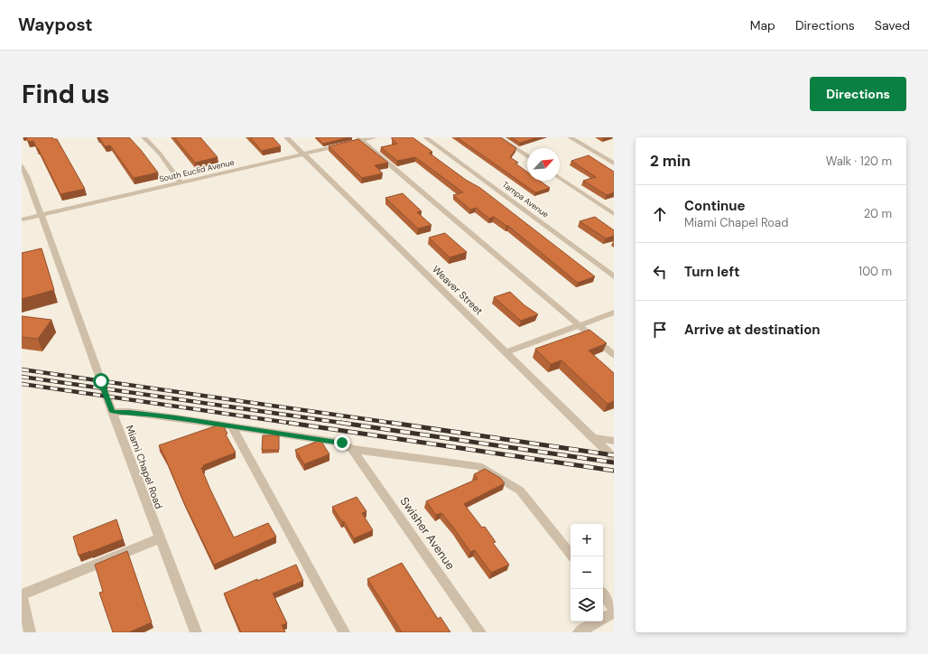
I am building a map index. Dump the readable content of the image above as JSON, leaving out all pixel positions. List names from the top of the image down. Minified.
{"streets":{"street":["South Euclid Avenue","Tampa Avenue","Weaver Street","Miami Chapel Road","Swisher Avenue"]},"crossings":[["South Euclid Avenue","Weaver Street"],["South Euclid Avenue","Miami Chapel Road"]],"north":"top right","page":{"header":"Waypost","nav":["Map","Directions","Saved"],"buttons":"Directions","title":"Find us","heading":["2 min","Walk · 120 m"],"list":[["Continue","Miami Chapel Road","20 m"],["Turn left","100 m"],"Arrive at destination"],"map_buttons":["+","−"]}}
